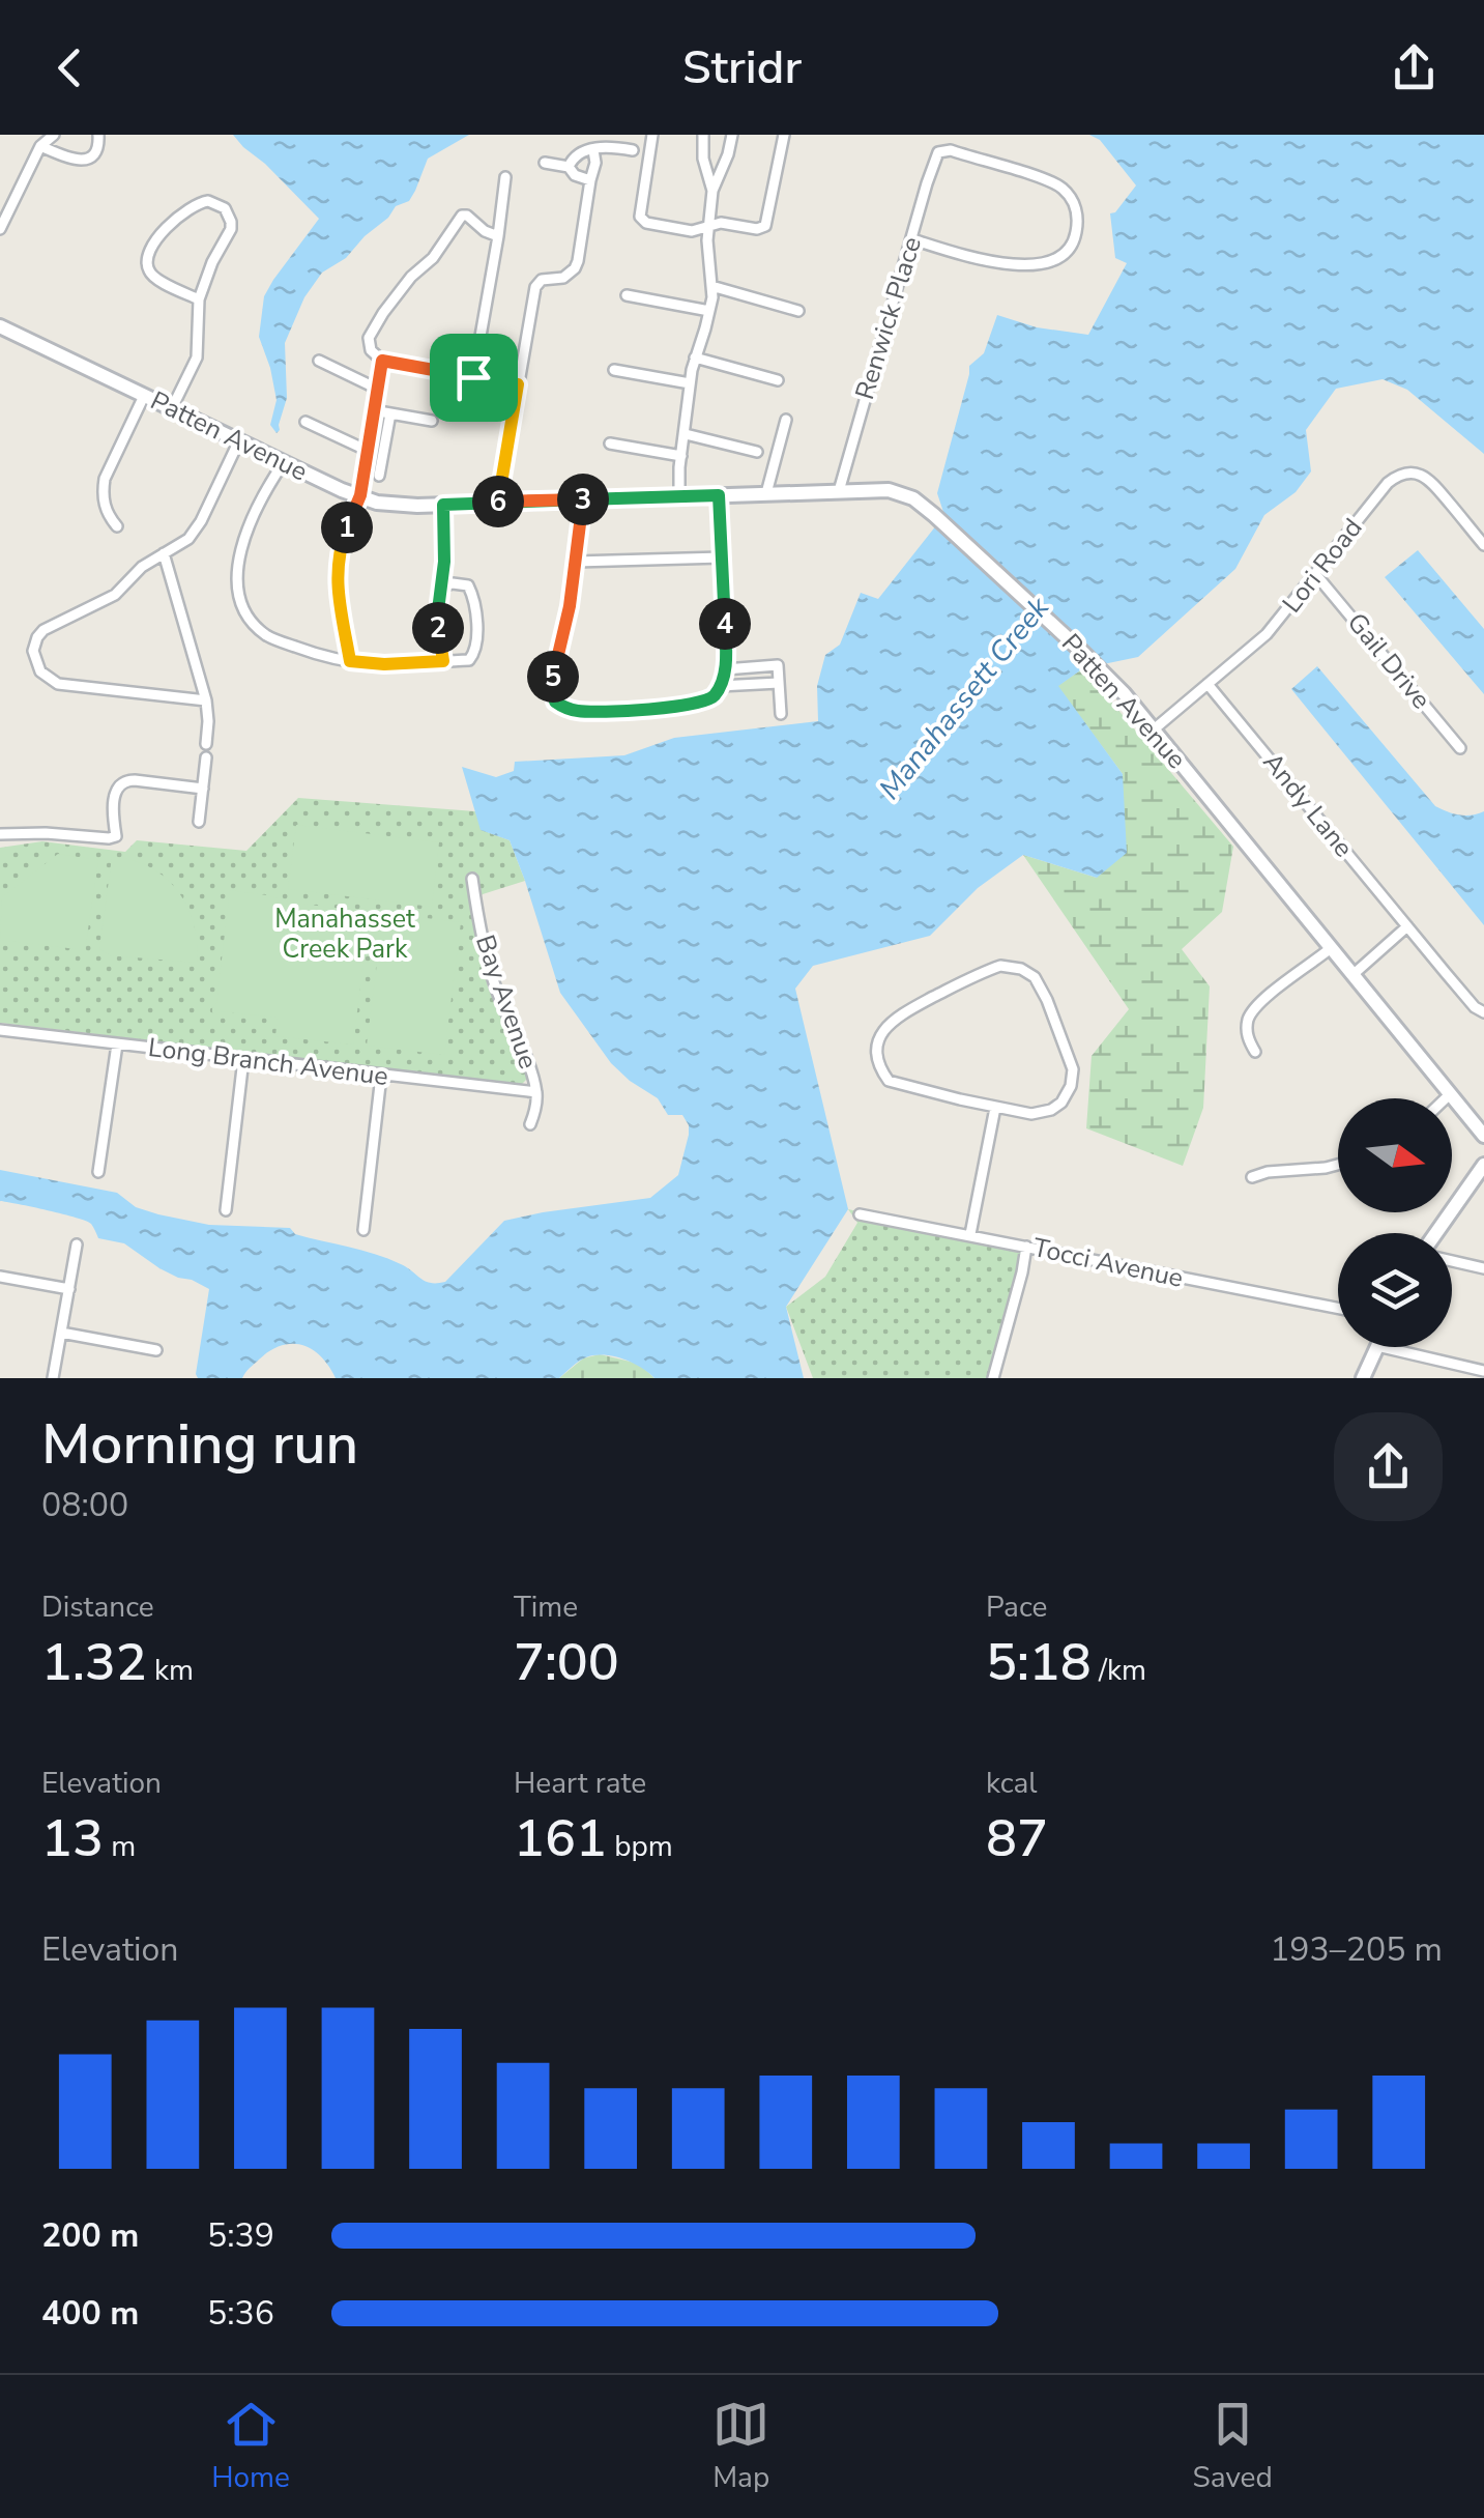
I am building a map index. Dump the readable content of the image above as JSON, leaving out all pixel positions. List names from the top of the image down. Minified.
{"streets":{"street":["Renwick Place","Patten Avenue","Lori Road","Gail Drive","Andy Lane","Bay Avenue","Long Branch Avenue","Tocci Avenue"]},"crossings":[["Renwick Place","Patten Avenue"],["Patten Avenue","Lori Road"],["Lori Road","Gail Drive"],["Lori Road","Andy Lane"],["Bay Avenue","Long Branch Avenue"]],"water":["Manahassett Creek"],"parks":["Manahasset Creek Park"],"north":"right","page":{"header":"Stridr","pins":["3","6","1","4","2","5"],"heading":["Morning run","08:00"],"stats":[["Distance","1.32 km"],["Time","7:00"],["Pace","5:18 /km"],["Elevation","13 m"],["Heart rate","161 bpm"],["kcal","87"]],"chart":["Elevation","193–205 m"],"list":[{"name":"200 m","note":"5:39"},{"name":"400 m","note":"5:36"}],"tabs":["Home","Map","Saved"]}}
